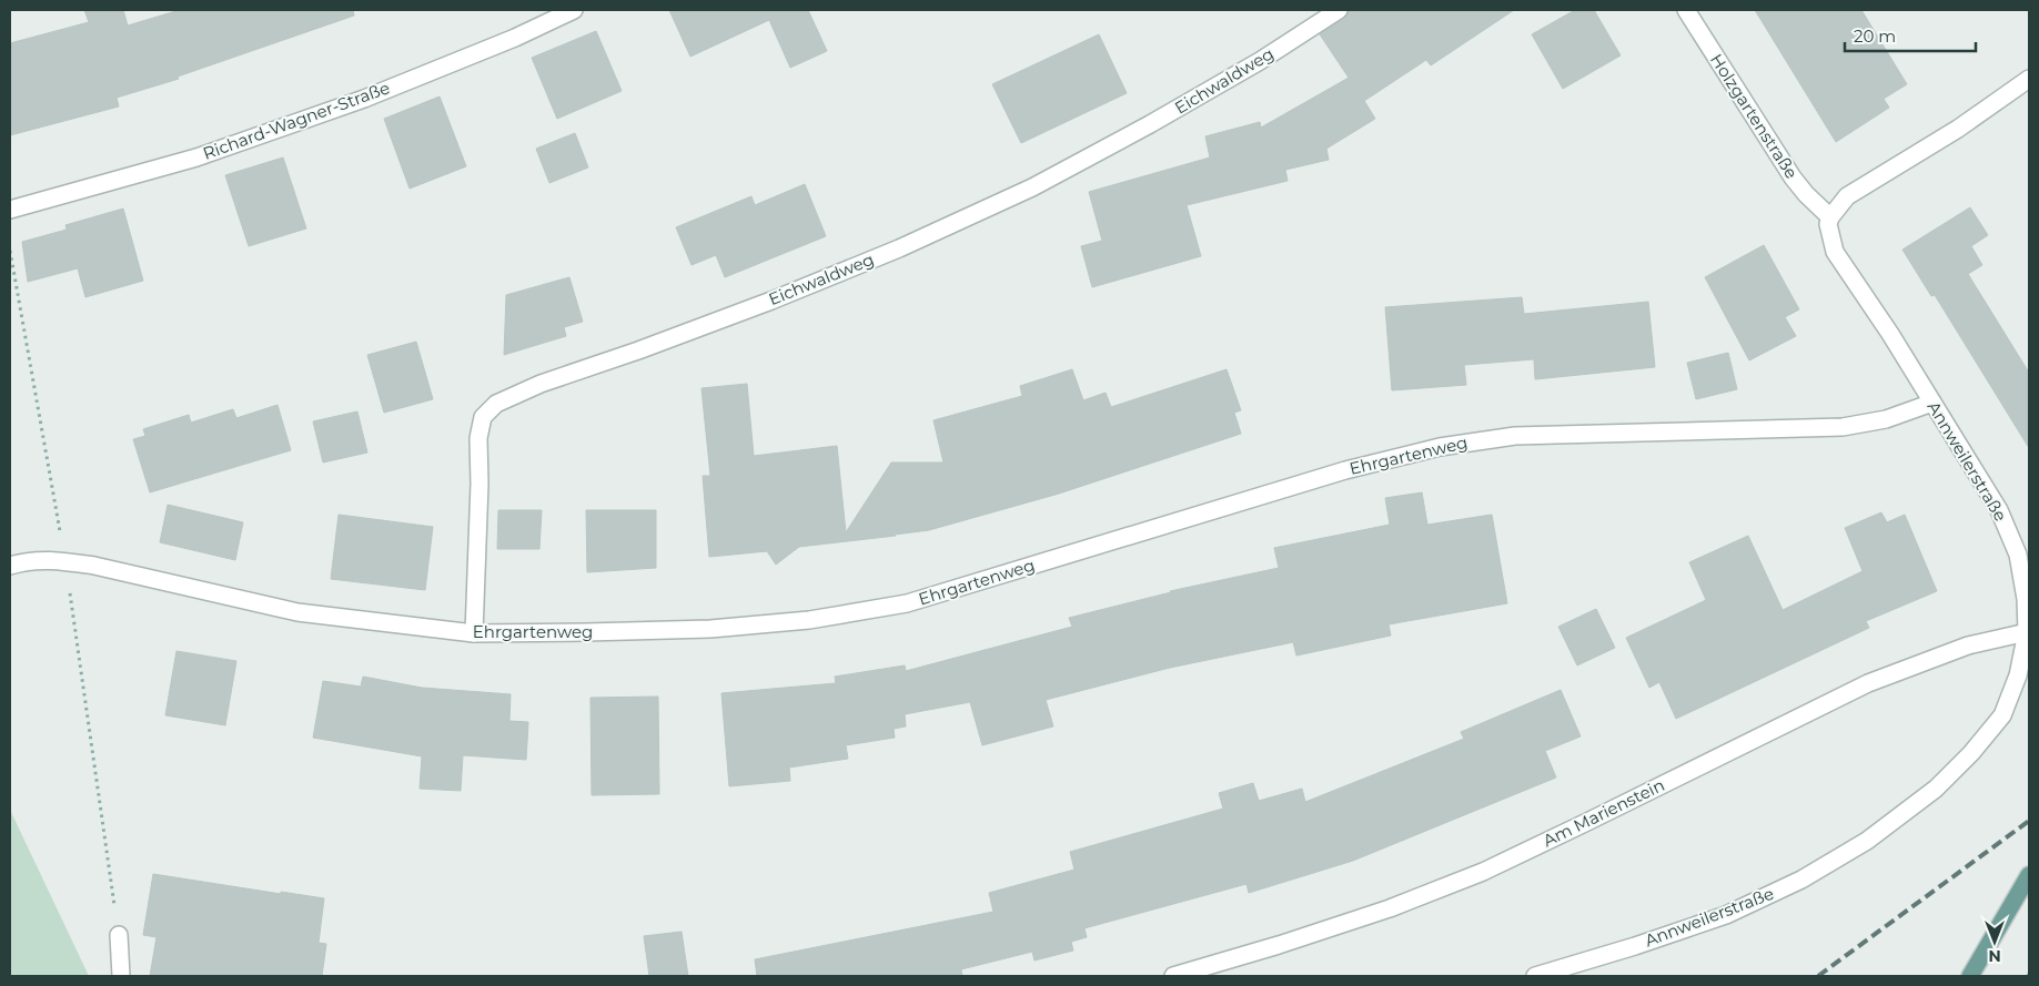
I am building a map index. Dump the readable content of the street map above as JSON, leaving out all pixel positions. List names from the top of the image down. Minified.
{"streets":{"street":["Eichwaldweg","Holzgartenstraße","Richard-Wagner-Straße","Ehrgartenweg","Annweilerstraße","Am Marienstein"]},"crossings":[["Eichwaldweg","Ehrgartenweg"],["Holzgartenstraße","Annweilerstraße"],["Ehrgartenweg","Annweilerstraße"],["Annweilerstraße","Am Marienstein"]],"scale_bar":"20 m","north":"bottom"}
